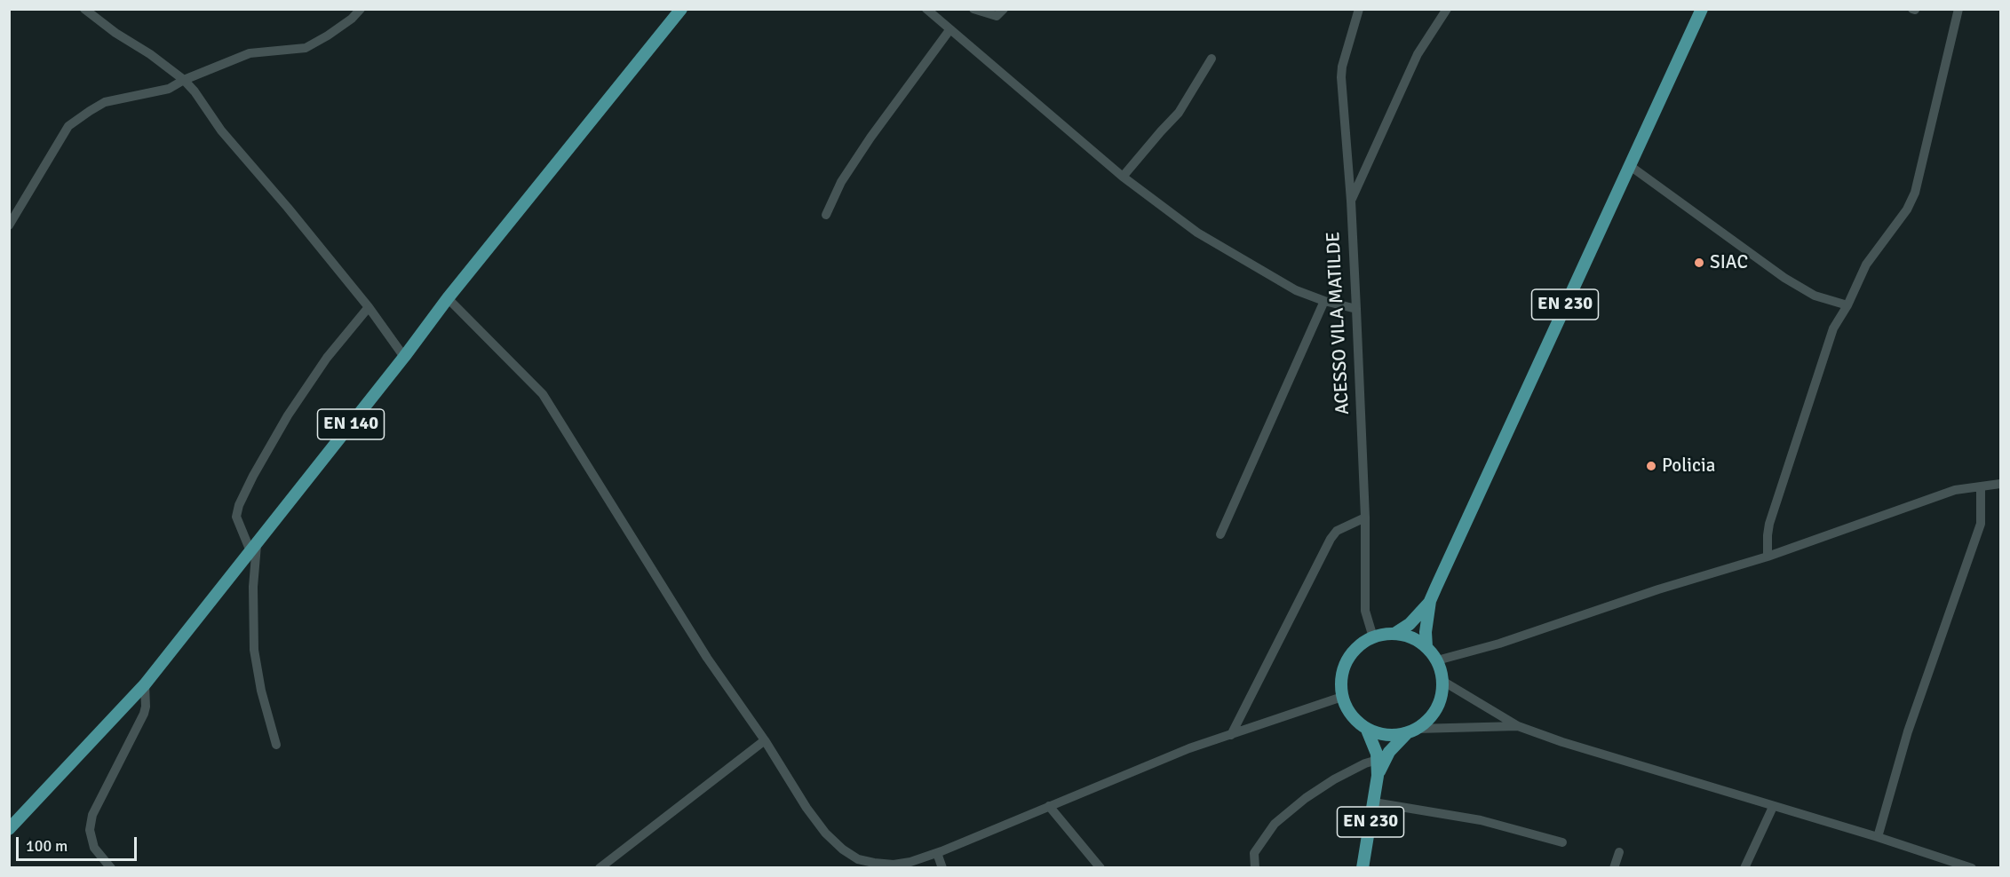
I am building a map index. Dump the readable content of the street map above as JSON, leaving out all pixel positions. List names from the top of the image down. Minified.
{"streets":{"main road":["EN 230","EN 140"],"street":["ACESSO VILA MATILDE"]},"crossings":[["EN 230","ACESSO VILA MATILDE"]],"places":["SIAC","Policia"],"scale_bar":"100 m"}
